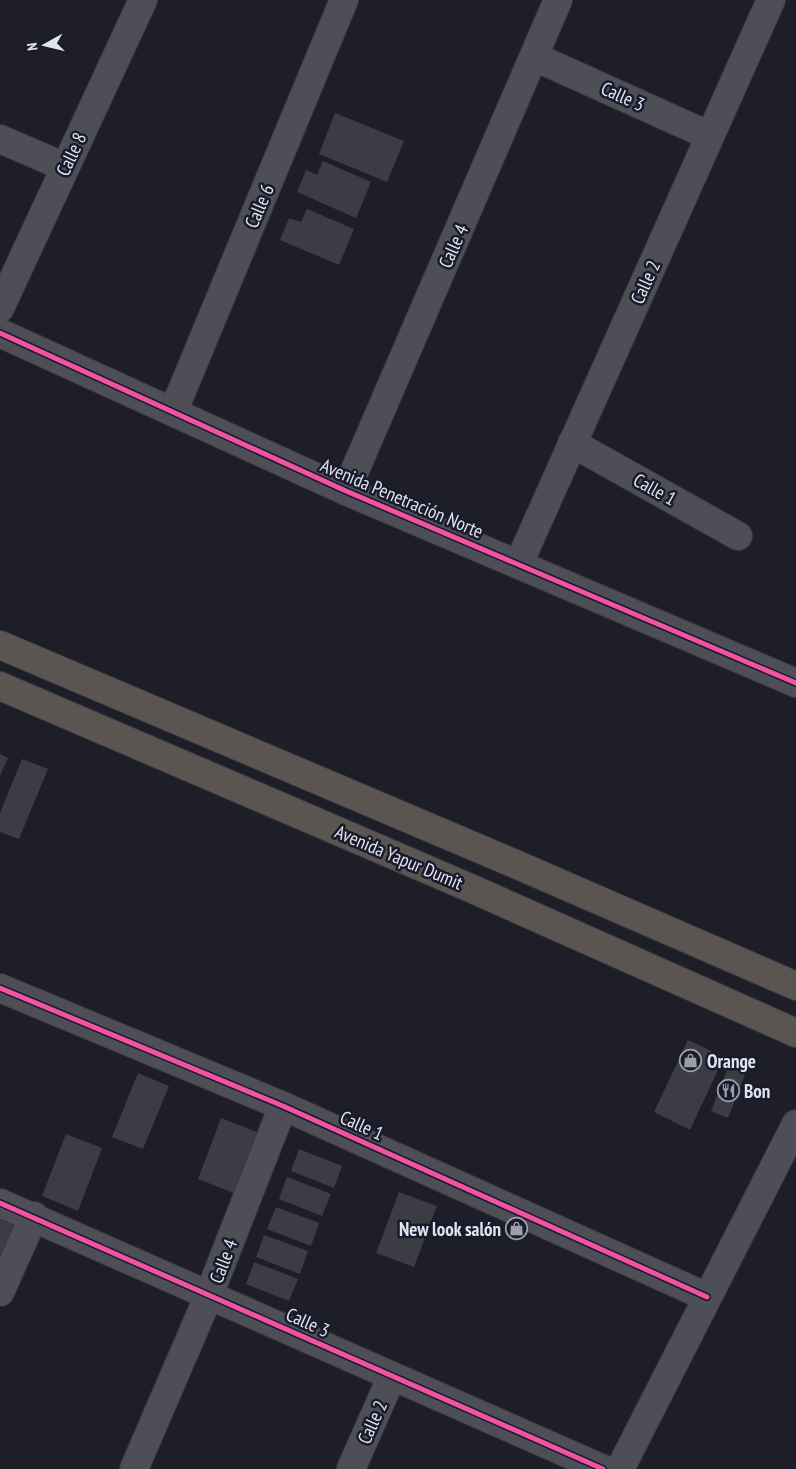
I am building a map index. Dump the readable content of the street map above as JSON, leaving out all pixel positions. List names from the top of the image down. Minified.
{"streets":{"main road":["Avenida Yapur Dumit"],"street":["Calle 3","Calle 8","Calle 6","Calle 4","Calle 2","Calle 1","Avenida Penetración Norte"]},"crossings":[["Calle 3","Calle 4"],["Calle 3","Calle 2"],["Calle 6","Avenida Penetración Norte"],["Calle 4","Calle 1"],["Calle 4","Avenida Penetración Norte"],["Calle 2","Calle 1"],["Calle 2","Avenida Penetración Norte"]],"places":{"shop":["Orange","New look salón"],"restaurant":["Bon"]},"north":"left"}
